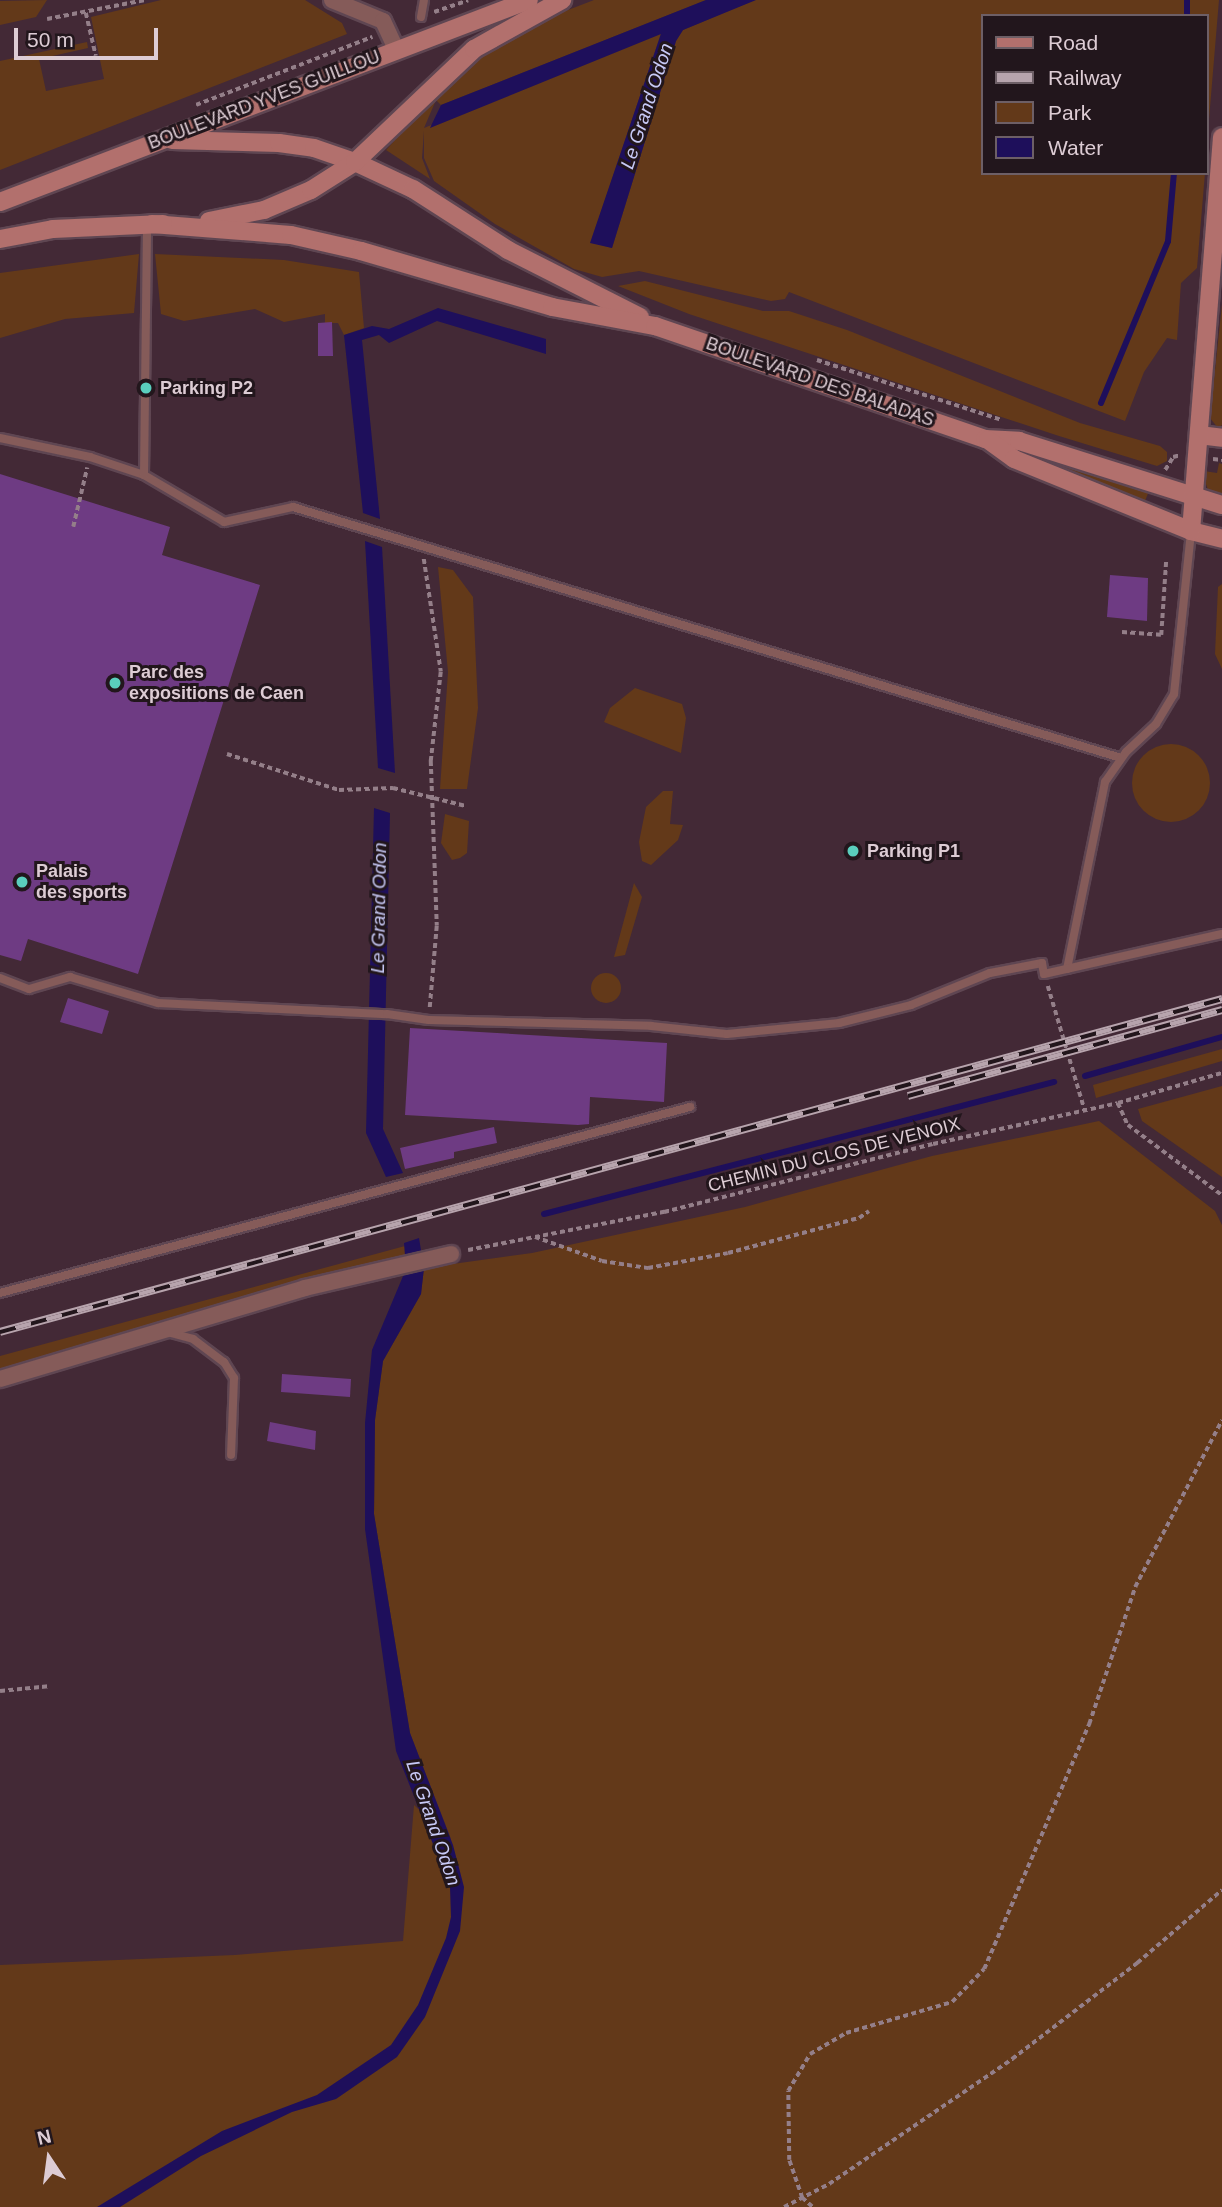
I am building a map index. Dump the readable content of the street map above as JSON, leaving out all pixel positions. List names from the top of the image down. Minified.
{"streets":{"main road":["BOULEVARD YVES GUILLOU","BOULEVARD DES BALADAS"],"path":["CHEMIN DU CLOS DE VENOIX"]},"water":["Le Grand Odon"],"places":["Parking P2","Parc des expositions de Caen","Parking P1","Palais des sports"],"legend":["Road","Railway","Park","Water"],"scale_bar":"50 m","north":"top"}
